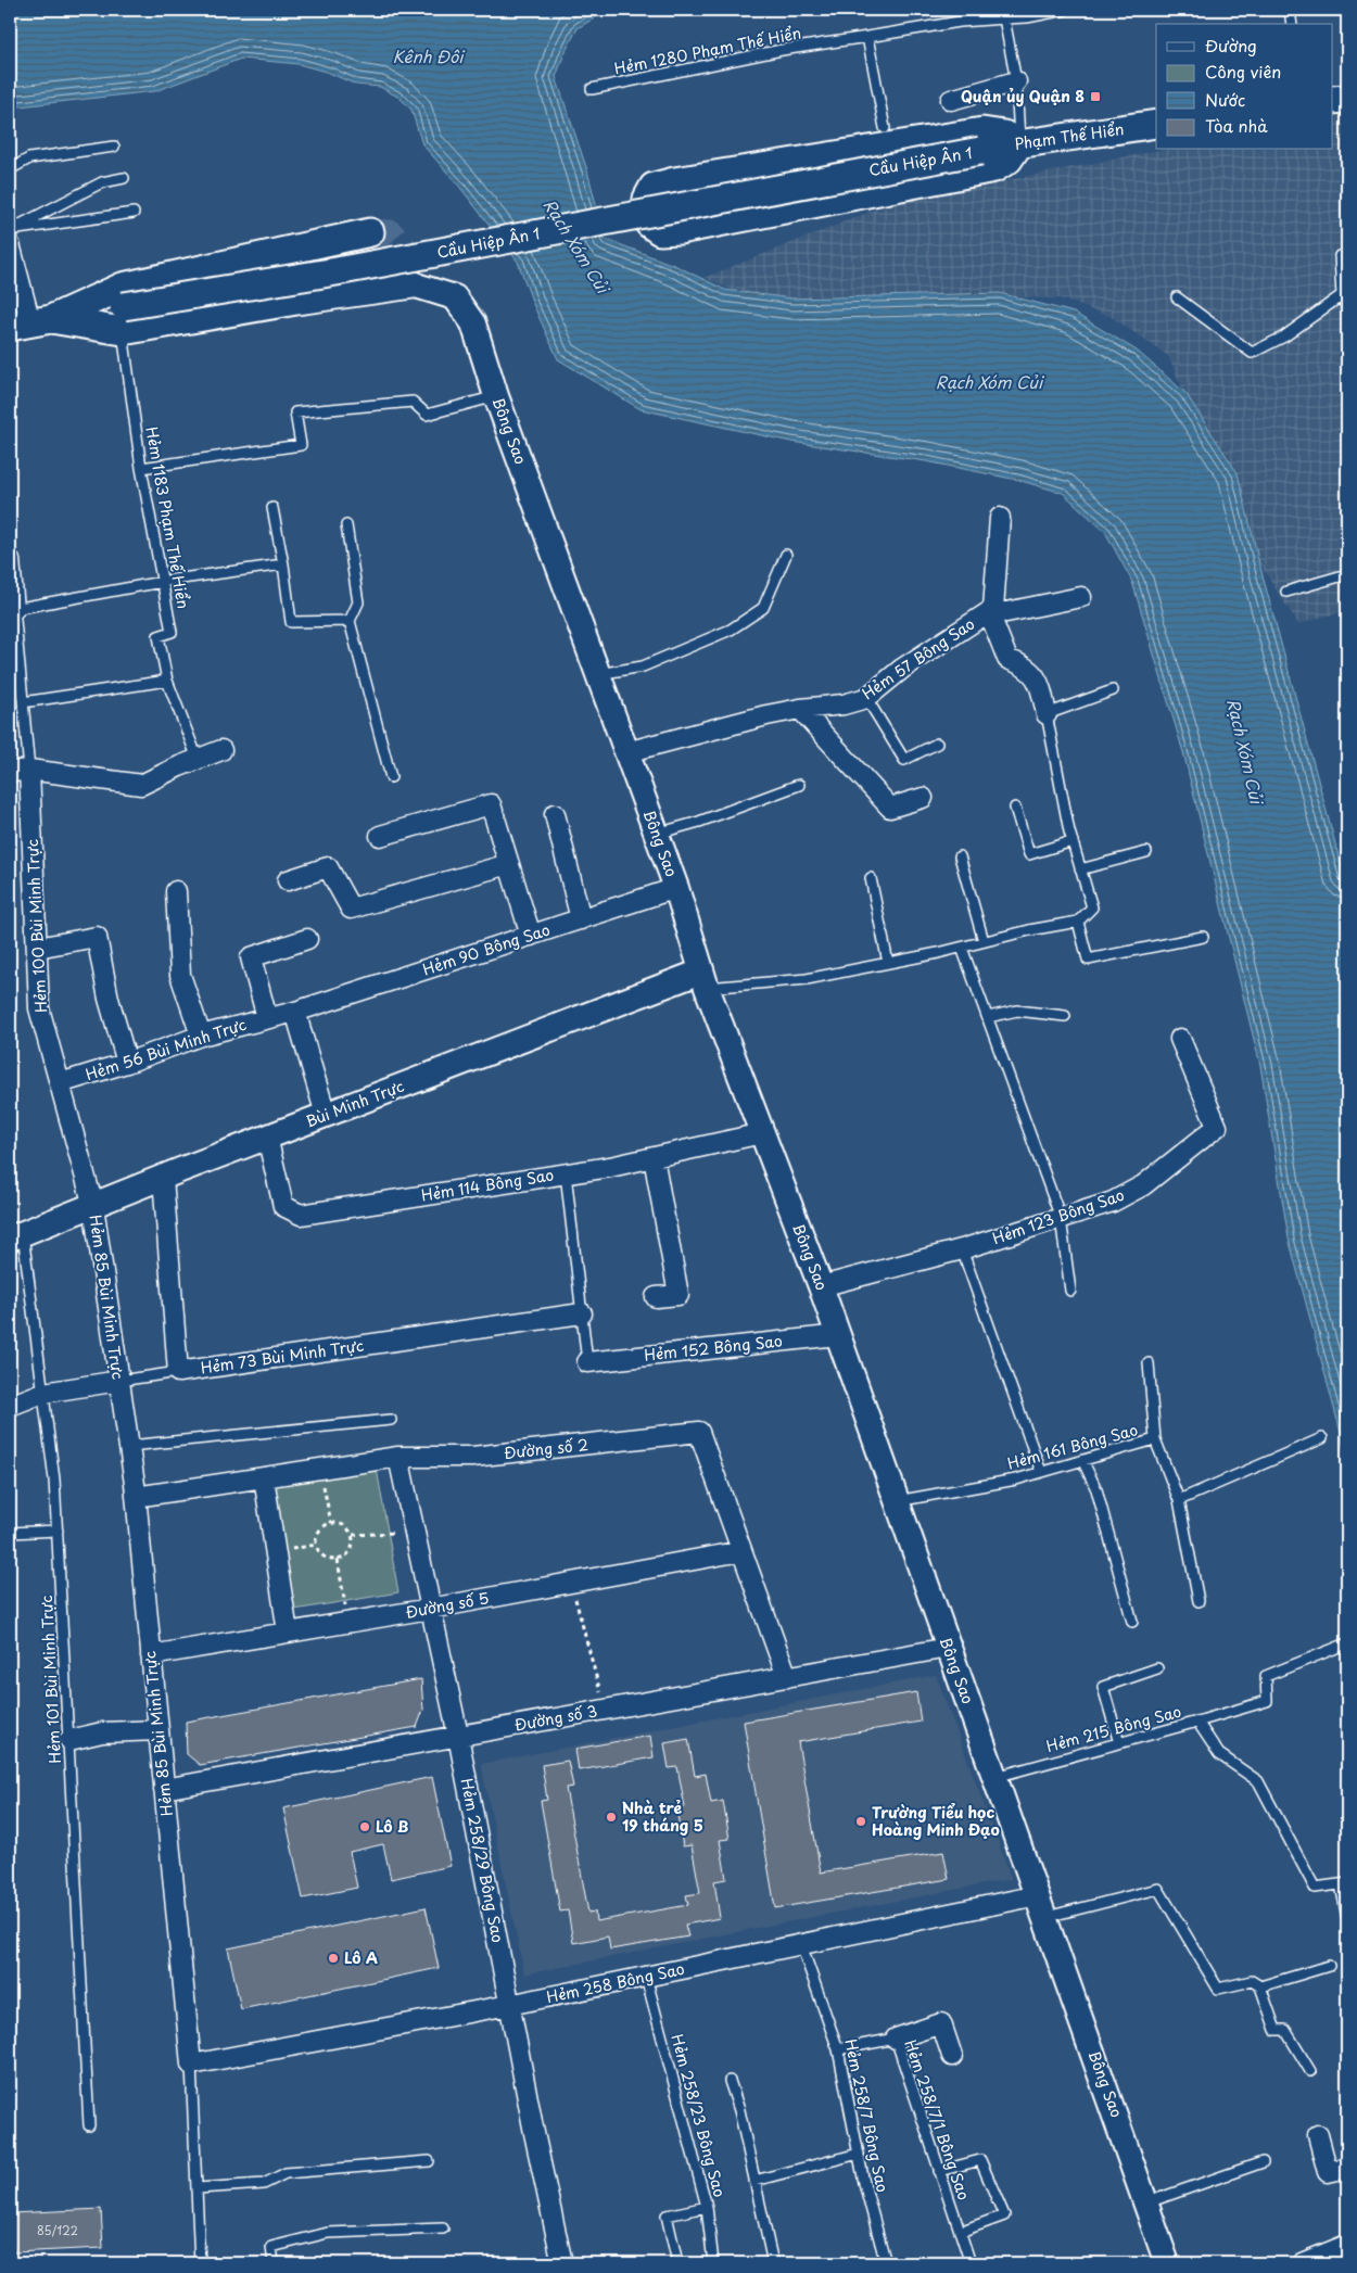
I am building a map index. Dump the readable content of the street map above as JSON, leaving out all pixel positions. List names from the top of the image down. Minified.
{"streets":{"main road":["Phạm Thế Hiển","Cầu Hiệp Ân 1"],"street":["Bông Sao","Hẻm 57 Bông Sao","Hẻm 100 Bùi Minh Trực","Hẻm 90 Bông Sao","Hẻm 56 Bùi Minh Trực","Bùi Minh Trực","Hẻm 114 Bông Sao","Hẻm 123 Bông Sao","Hẻm 85 Bùi Minh Trực","Hẻm 152 Bông Sao","Hẻm 73 Bùi Minh Trực","Đường số 2","Đường số 5","Đường số 3","Hẻm 258/29 Bông Sao","Hẻm 258 Bông Sao"],"lane":["Hẻm 1280 Phạm Thế Hiển","Hẻm 1183 Phạm Thế Hiển","Hẻm 161 Bông Sao","Hẻm 101 Bùi Minh Trực","Hẻm 215 Bông Sao","Hẻm 258/23 Bông Sao","Hẻm 258/7 Bông Sao","Hẻm 258/7/1 Bông Sao"]},"crossings":[["Phạm Thế Hiển","Cầu Hiệp Ân 1"],["Cầu Hiệp Ân 1","Hẻm 1183 Phạm Thế Hiển"],["Bông Sao","Hẻm 57 Bông Sao"],["Bông Sao","Hẻm 90 Bông Sao"],["Bông Sao","Bùi Minh Trực"],["Bông Sao","Hẻm 114 Bông Sao"],["Bông Sao","Hẻm 123 Bông Sao"],["Bông Sao","Hẻm 152 Bông Sao"],["Bông Sao","Hẻm 161 Bông Sao"],["Bông Sao","Đường số 3"],["Bông Sao","Hẻm 215 Bông Sao"],["Bông Sao","Hẻm 258 Bông Sao"],["Hẻm 100 Bùi Minh Trực","Hẻm 56 Bùi Minh Trực"],["Hẻm 100 Bùi Minh Trực","Bùi Minh Trực"],["Hẻm 100 Bùi Minh Trực","Hẻm 85 Bùi Minh Trực"],["Hẻm 90 Bông Sao","Hẻm 56 Bùi Minh Trực"],["Bùi Minh Trực","Hẻm 114 Bông Sao"],["Bùi Minh Trực","Hẻm 85 Bùi Minh Trực"],["Bùi Minh Trực","Hẻm 101 Bùi Minh Trực"],["Hẻm 85 Bùi Minh Trực","Đường số 2"],["Hẻm 85 Bùi Minh Trực","Đường số 5"],["Hẻm 85 Bùi Minh Trực","Đường số 3"],["Hẻm 85 Bùi Minh Trực","Hẻm 258 Bông Sao"],["Đường số 2","Đường số 5"],["Đường số 2","Đường số 3"],["Đường số 2","Hẻm 258/29 Bông Sao"],["Đường số 5","Hẻm 258/29 Bông Sao"],["Đường số 3","Hẻm 258/29 Bông Sao"],["Hẻm 258/29 Bông Sao","Hẻm 258 Bông Sao"],["Hẻm 258 Bông Sao","Hẻm 258/23 Bông Sao"],["Hẻm 258 Bông Sao","Hẻm 258/7 Bông Sao"],["Hẻm 258/7 Bông Sao","Hẻm 258/7/1 Bông Sao"]],"water":["Kênh Đôi","Rạch Xóm Củi"],"places":{"transit":["Quận ủy Quận 8"],"other":["Nhà trẻ 19 tháng 5","Trường Tiểu học Hoàng Minh Đạo","Lô B","Lô A"]},"house_numbers":["85/122"],"legend":["Đường","Công viên","Nước","Tòa nhà"]}
